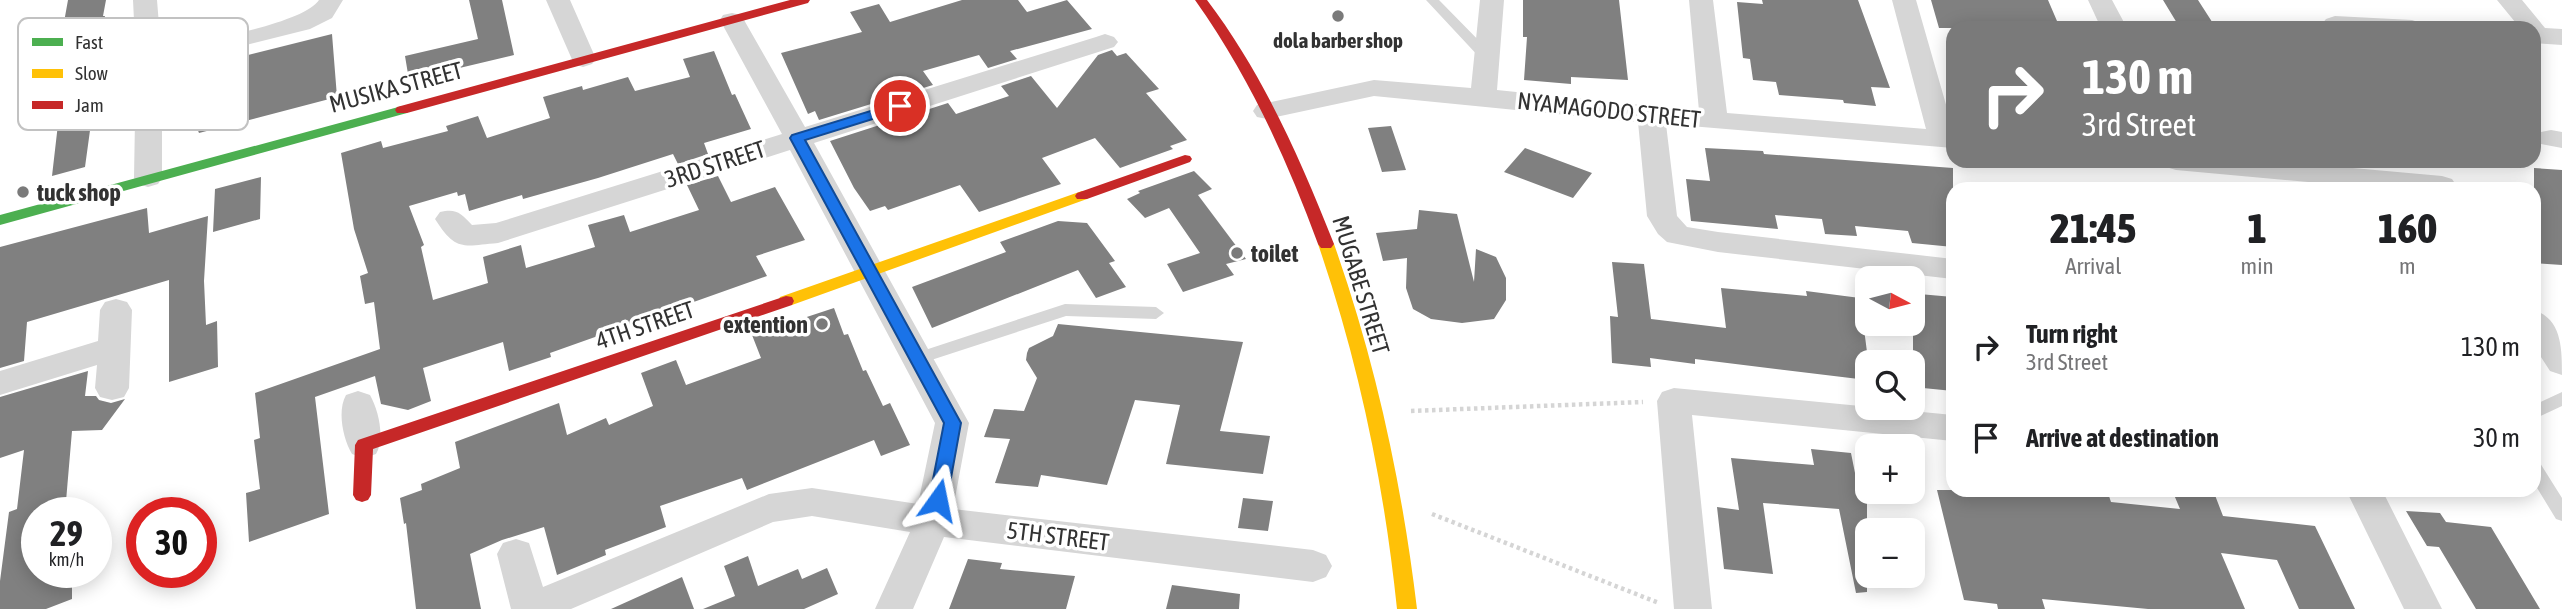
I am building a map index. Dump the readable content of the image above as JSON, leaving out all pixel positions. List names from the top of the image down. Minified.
{"streets":{"street":["MUSIKA STREET","NYAMAGODO STREET","3RD STREET","MUGABE STREET","4TH STREET","5TH STREET"]},"crossings":[["NYAMAGODO STREET","MUGABE STREET"]],"places":["dola barber shop","tuck shop","toilet","extention"],"legend":["Fast","Slow","Jam"],"north":"right","page":{"turn":["130 m","3rd Street"],"eta":["21:45","Arrival","1","min","160","m"],"map_buttons":["+","−"],"list":[{"name":"Turn right","note":"3rd Street","value":"130 m"},{"name":"Arrive at destination","value":"30 m"}],"speed":"29 km/h","limit":"30"}}
